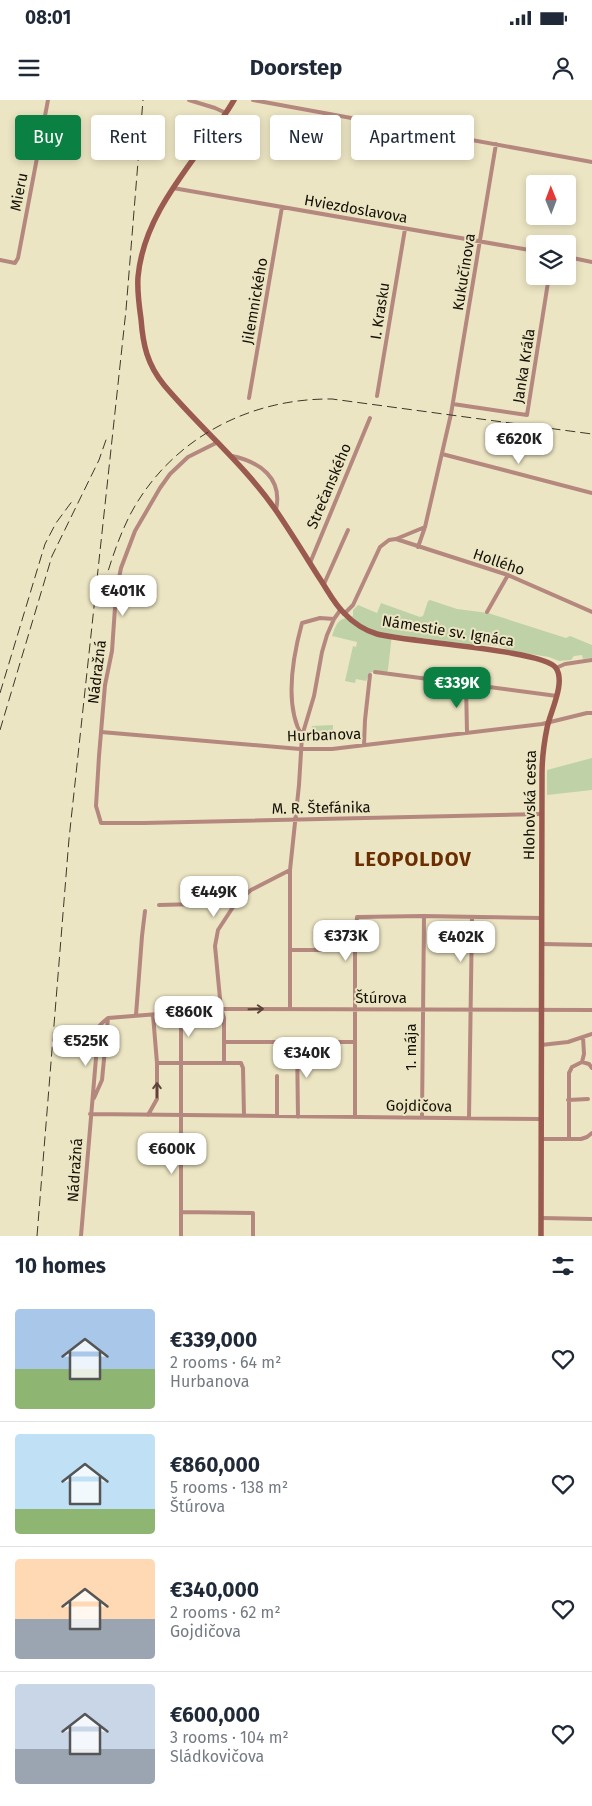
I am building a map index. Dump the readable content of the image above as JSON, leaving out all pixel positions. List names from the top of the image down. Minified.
{"streets":{"street":["Mieru","Hviezdoslavova","Kukučínova","Jilemnického","I. Krasku","Janka Kráľa","Strečanského","Hollého","Námestie sv. Ignáca","Nádražná","Hurbanova","Hlohovská cesta","M. R. Štefánika","Štúrova","1. mája","Gojdičova"]},"crossings":[["Hviezdoslavova","Kukučínova"],["Hviezdoslavova","Jilemnického"],["Hviezdoslavova","I. Krasku"],["Kukučínova","Janka Kráľa"],["Námestie sv. Ignáca","Hlohovská cesta"],["Nádražná","Hurbanova"],["Nádražná","M. R. Štefánika"],["Nádražná","Štúrova"],["Nádražná","Gojdičova"],["Hurbanova","Hlohovská cesta"],["Hlohovská cesta","M. R. Štefánika"],["Hlohovská cesta","Štúrova"],["Hlohovská cesta","Gojdičova"],["Štúrova","1. mája"],["1. mája","Gojdičova"]],"districts":["LEOPOLDOV"],"north":"top","page":{"status":"08:01","header":"Doorstep","chip":["Buy","Rent","Filters","New","Apartment"],"price":["€620K","€401K","€339K","€449K","€373K","€402K","€860K","€525K","€340K","€600K"],"heading":"10 homes","list":[{"name":"€339,000","note":"2 rooms · 64 m² · Hurbanova"},{"name":"€860,000","note":"5 rooms · 138 m² · Štúrova"},{"name":"€340,000","note":"2 rooms · 62 m² · Gojdičova"},{"name":"€600,000","note":"3 rooms · 104 m² · Sládkovičova"}]}}
